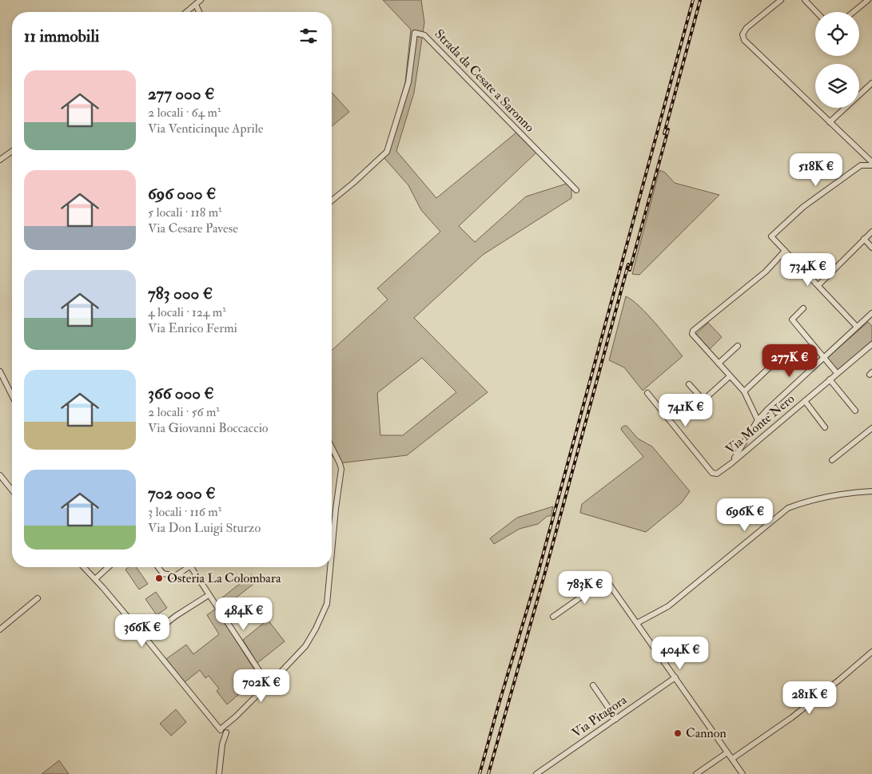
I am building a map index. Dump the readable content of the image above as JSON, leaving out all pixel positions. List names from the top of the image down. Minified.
{"streets":{"street":["Strada da Cesate a Saronno","Via Monte Nero","Via Pitagora"]},"places":["Osteria La Colombara","Cannon"],"page":{"heading":"11 immobili","list":[{"name":"277 000 €","note":"2 locali · 64 m² · Via Venticinque Aprile"},{"name":"696 000 €","note":"5 locali · 118 m² · Via Cesare Pavese"},{"name":"783 000 €","note":"4 locali · 124 m² · Via Enrico Fermi"},{"name":"366 000 €","note":"2 locali · 56 m² · Via Giovanni Boccaccio"},{"name":"702 000 €","note":"3 locali · 116 m² · Via Don Luigi Sturzo"}],"price":["518K €","734K €","277K €","741K €","696K €","783K €","484K €","366K €","404K €","702K €","281K €"]}}
